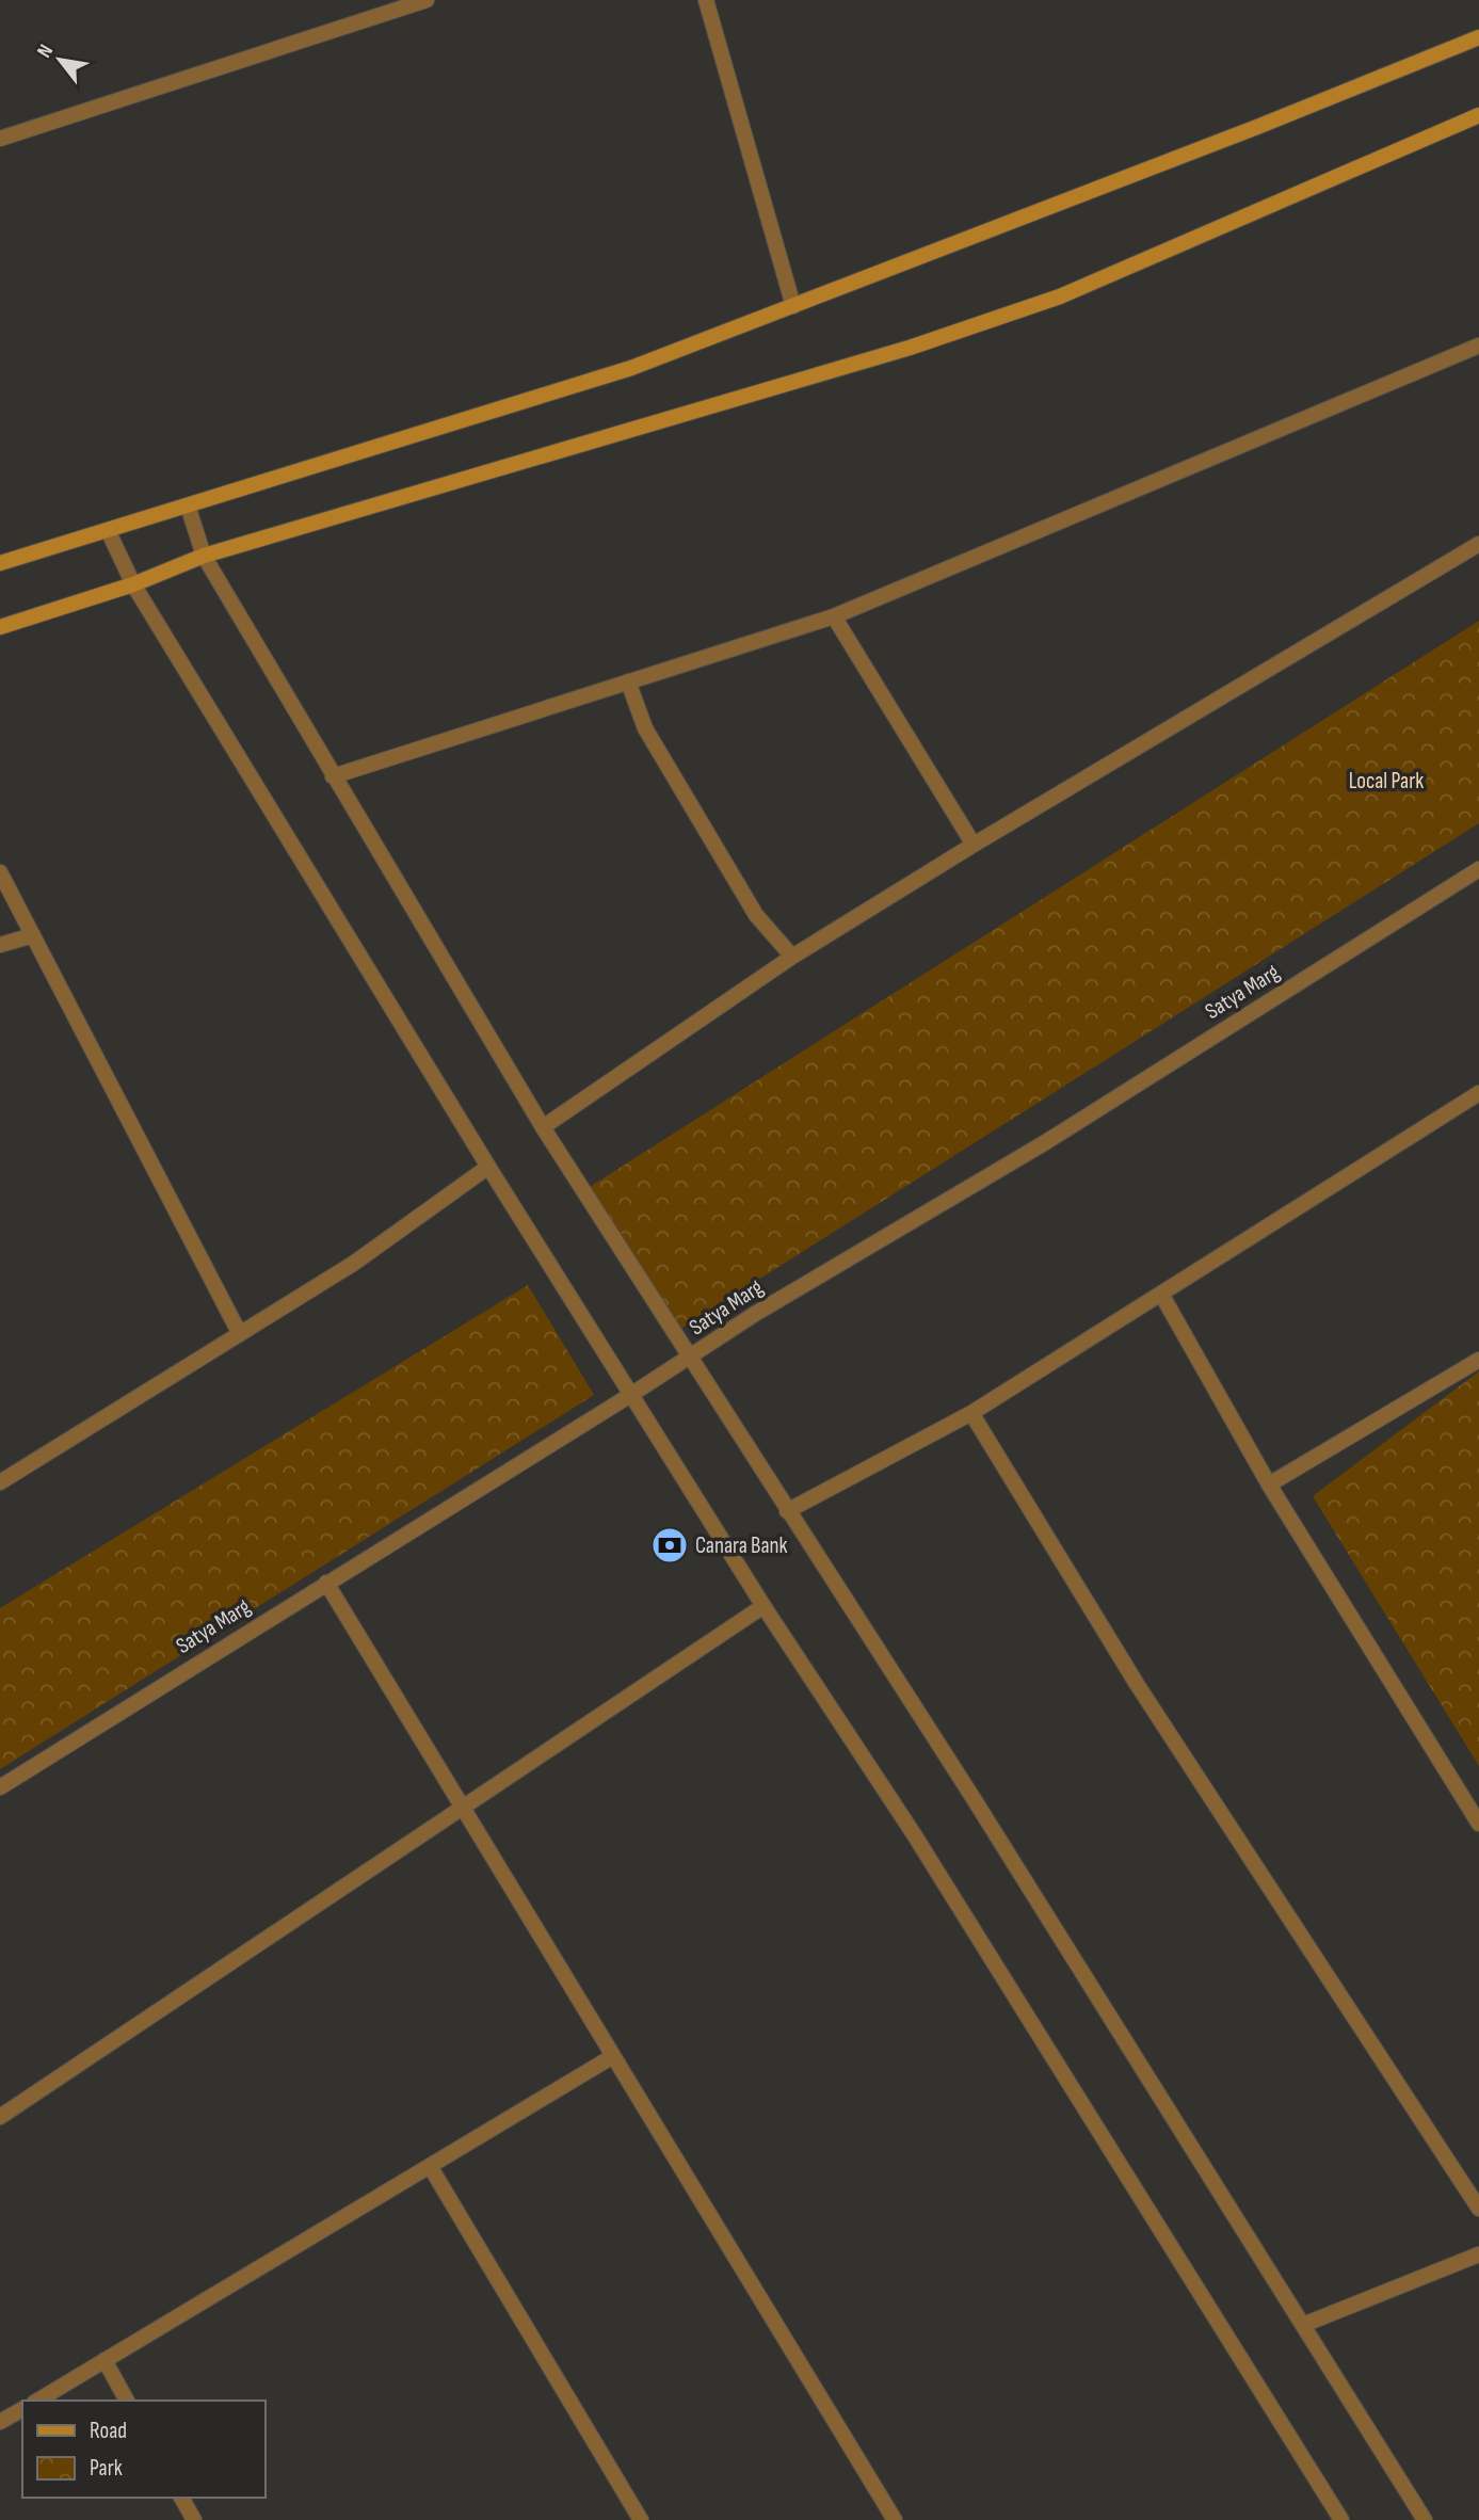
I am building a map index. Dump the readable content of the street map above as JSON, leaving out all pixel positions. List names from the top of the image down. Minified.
{"streets":{"street":["Satya Marg"]},"parks":["Local Park"],"places":{"bank":["Canara Bank"]},"legend":["Road","Park"],"north":"top left"}
